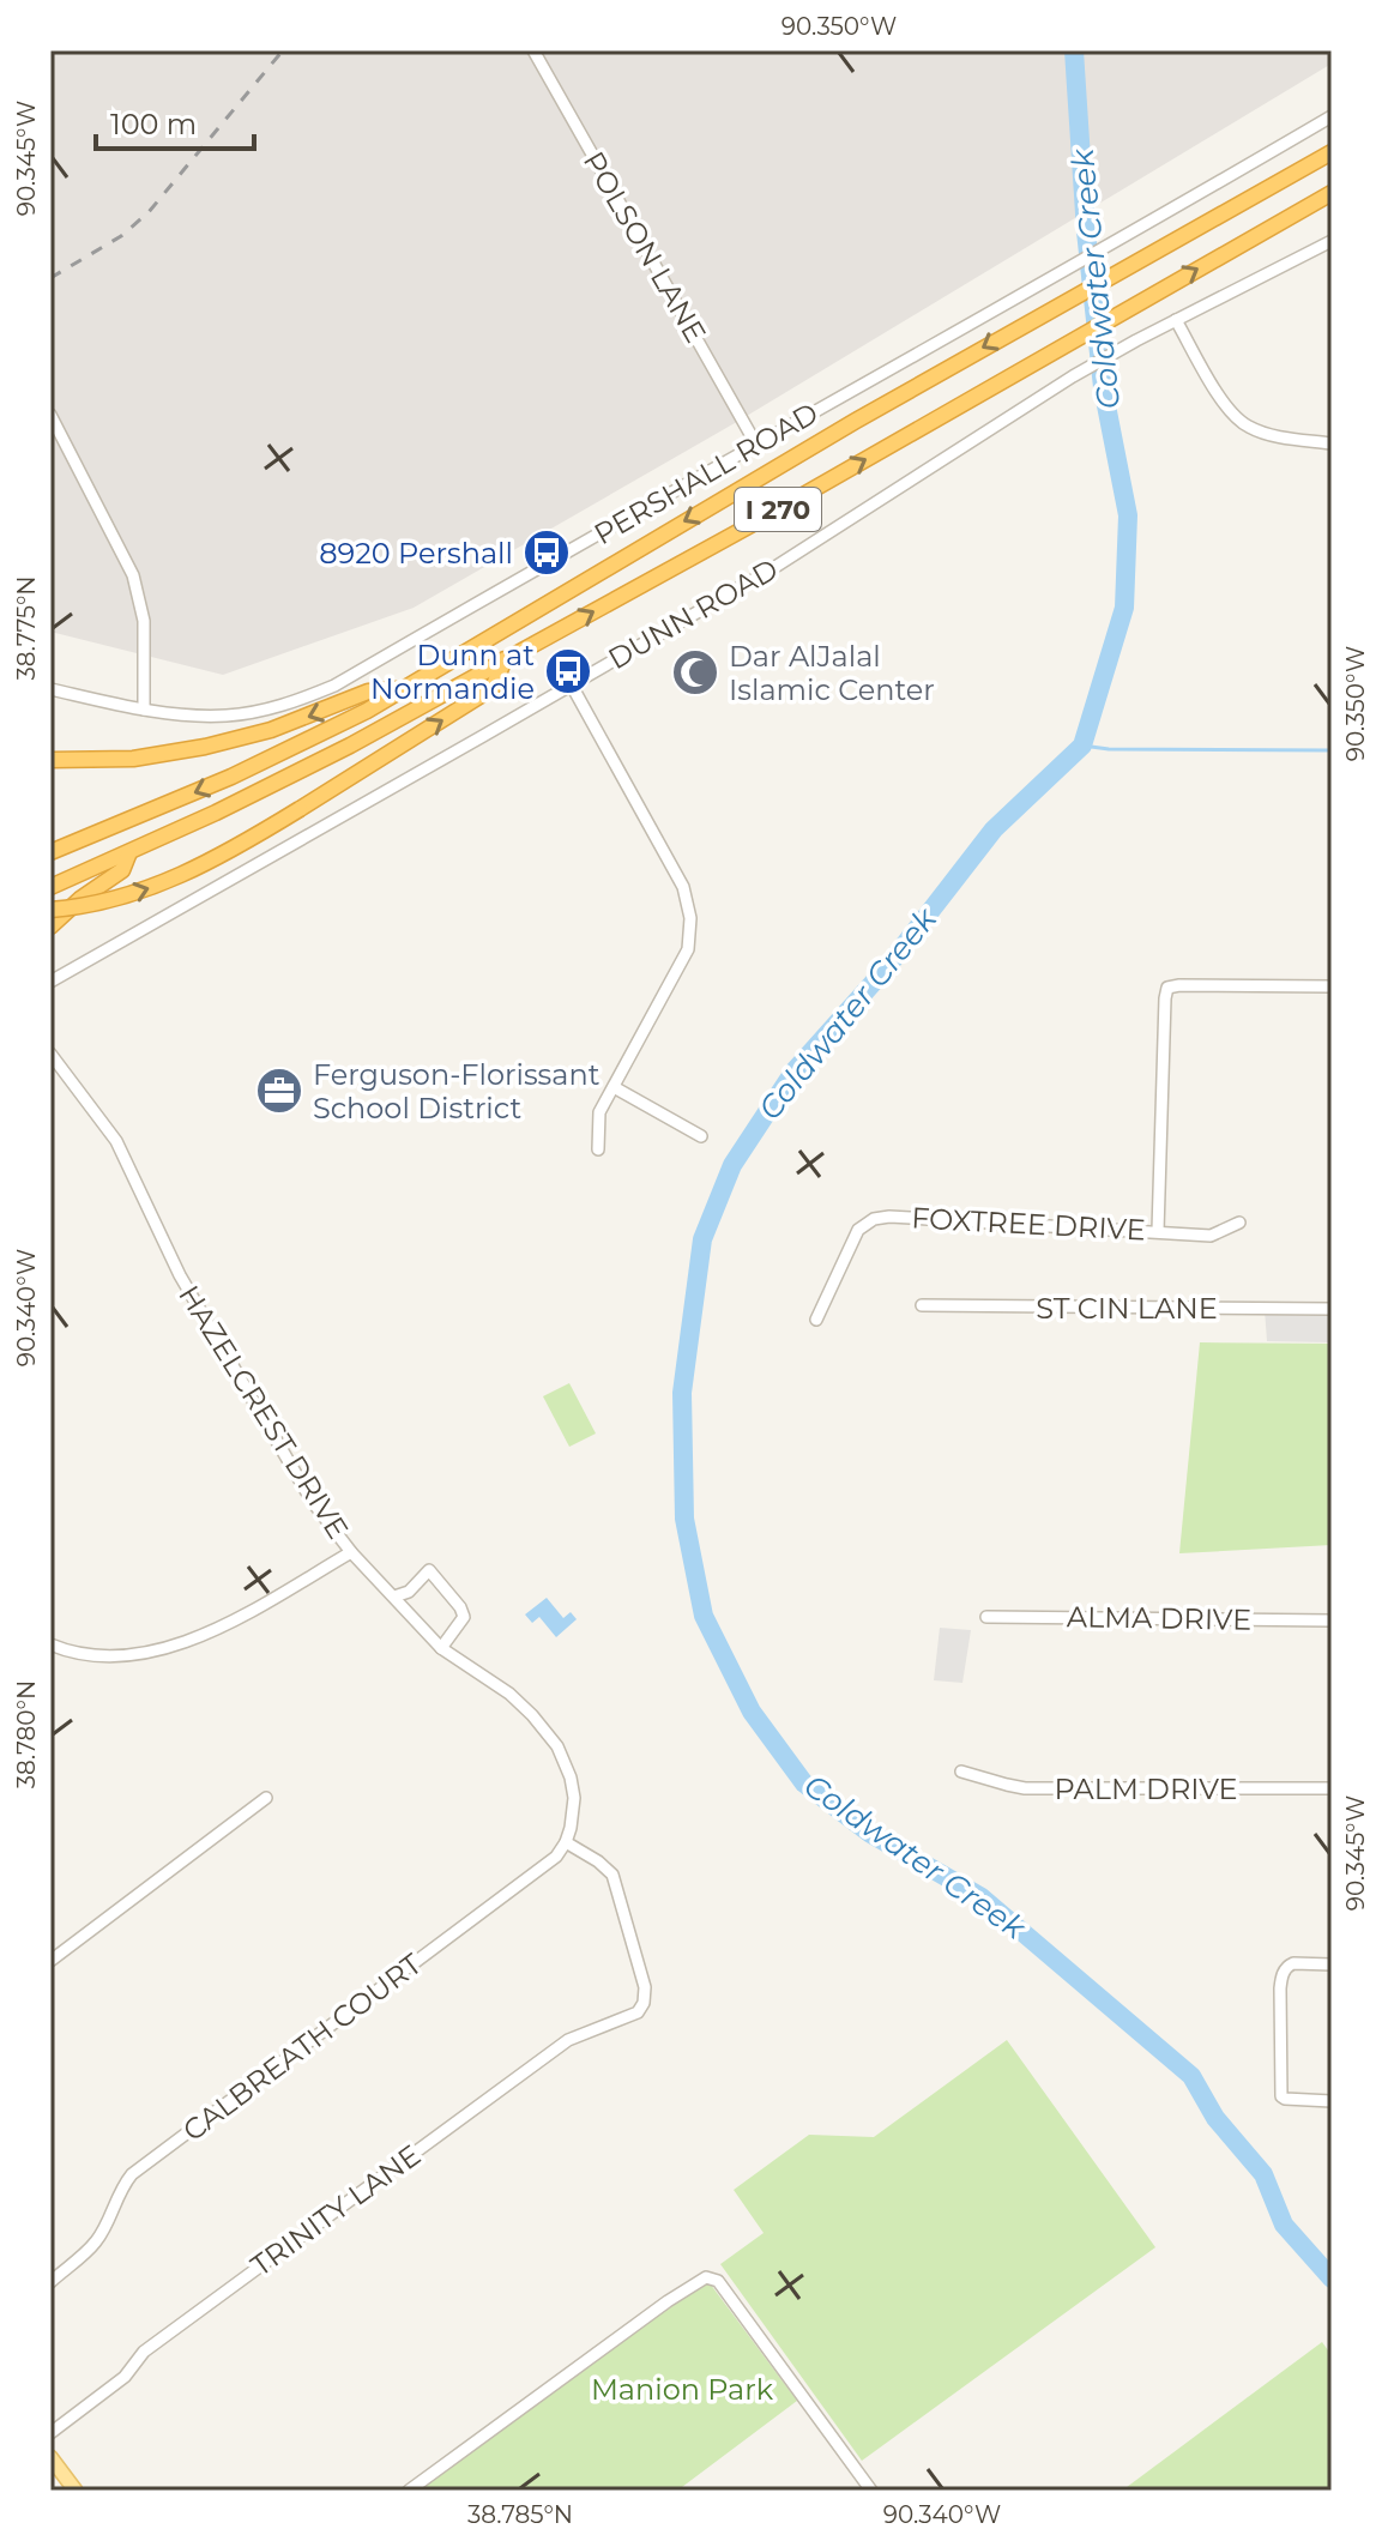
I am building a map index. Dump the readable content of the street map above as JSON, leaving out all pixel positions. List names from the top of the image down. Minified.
{"streets":{"highway":["I 270"],"street":["POLSON LANE","PERSHALL ROAD","DUNN ROAD","FOXTREE DRIVE","ST CIN LANE","HAZELCREST DRIVE","ALMA DRIVE","PALM DRIVE","CALBREATH COURT","TRINITY LANE"]},"crossings":[["POLSON LANE","PERSHALL ROAD"],["HAZELCREST DRIVE","CALBREATH COURT"],["CALBREATH COURT","TRINITY LANE"]],"water":["Coldwater Creek"],"parks":["Manion Park"],"places":{"bus stop":["8920 Pershall","Dunn at Normandie"],"mosque":["Dar AlJalal Islamic Center"],"office":["Ferguson-Florissant School District"]},"scale_bar":"100 m","coordinates":["90.350°W","90.345°W","38.775°N","90.340°W","38.780°N","38.785°N"]}
